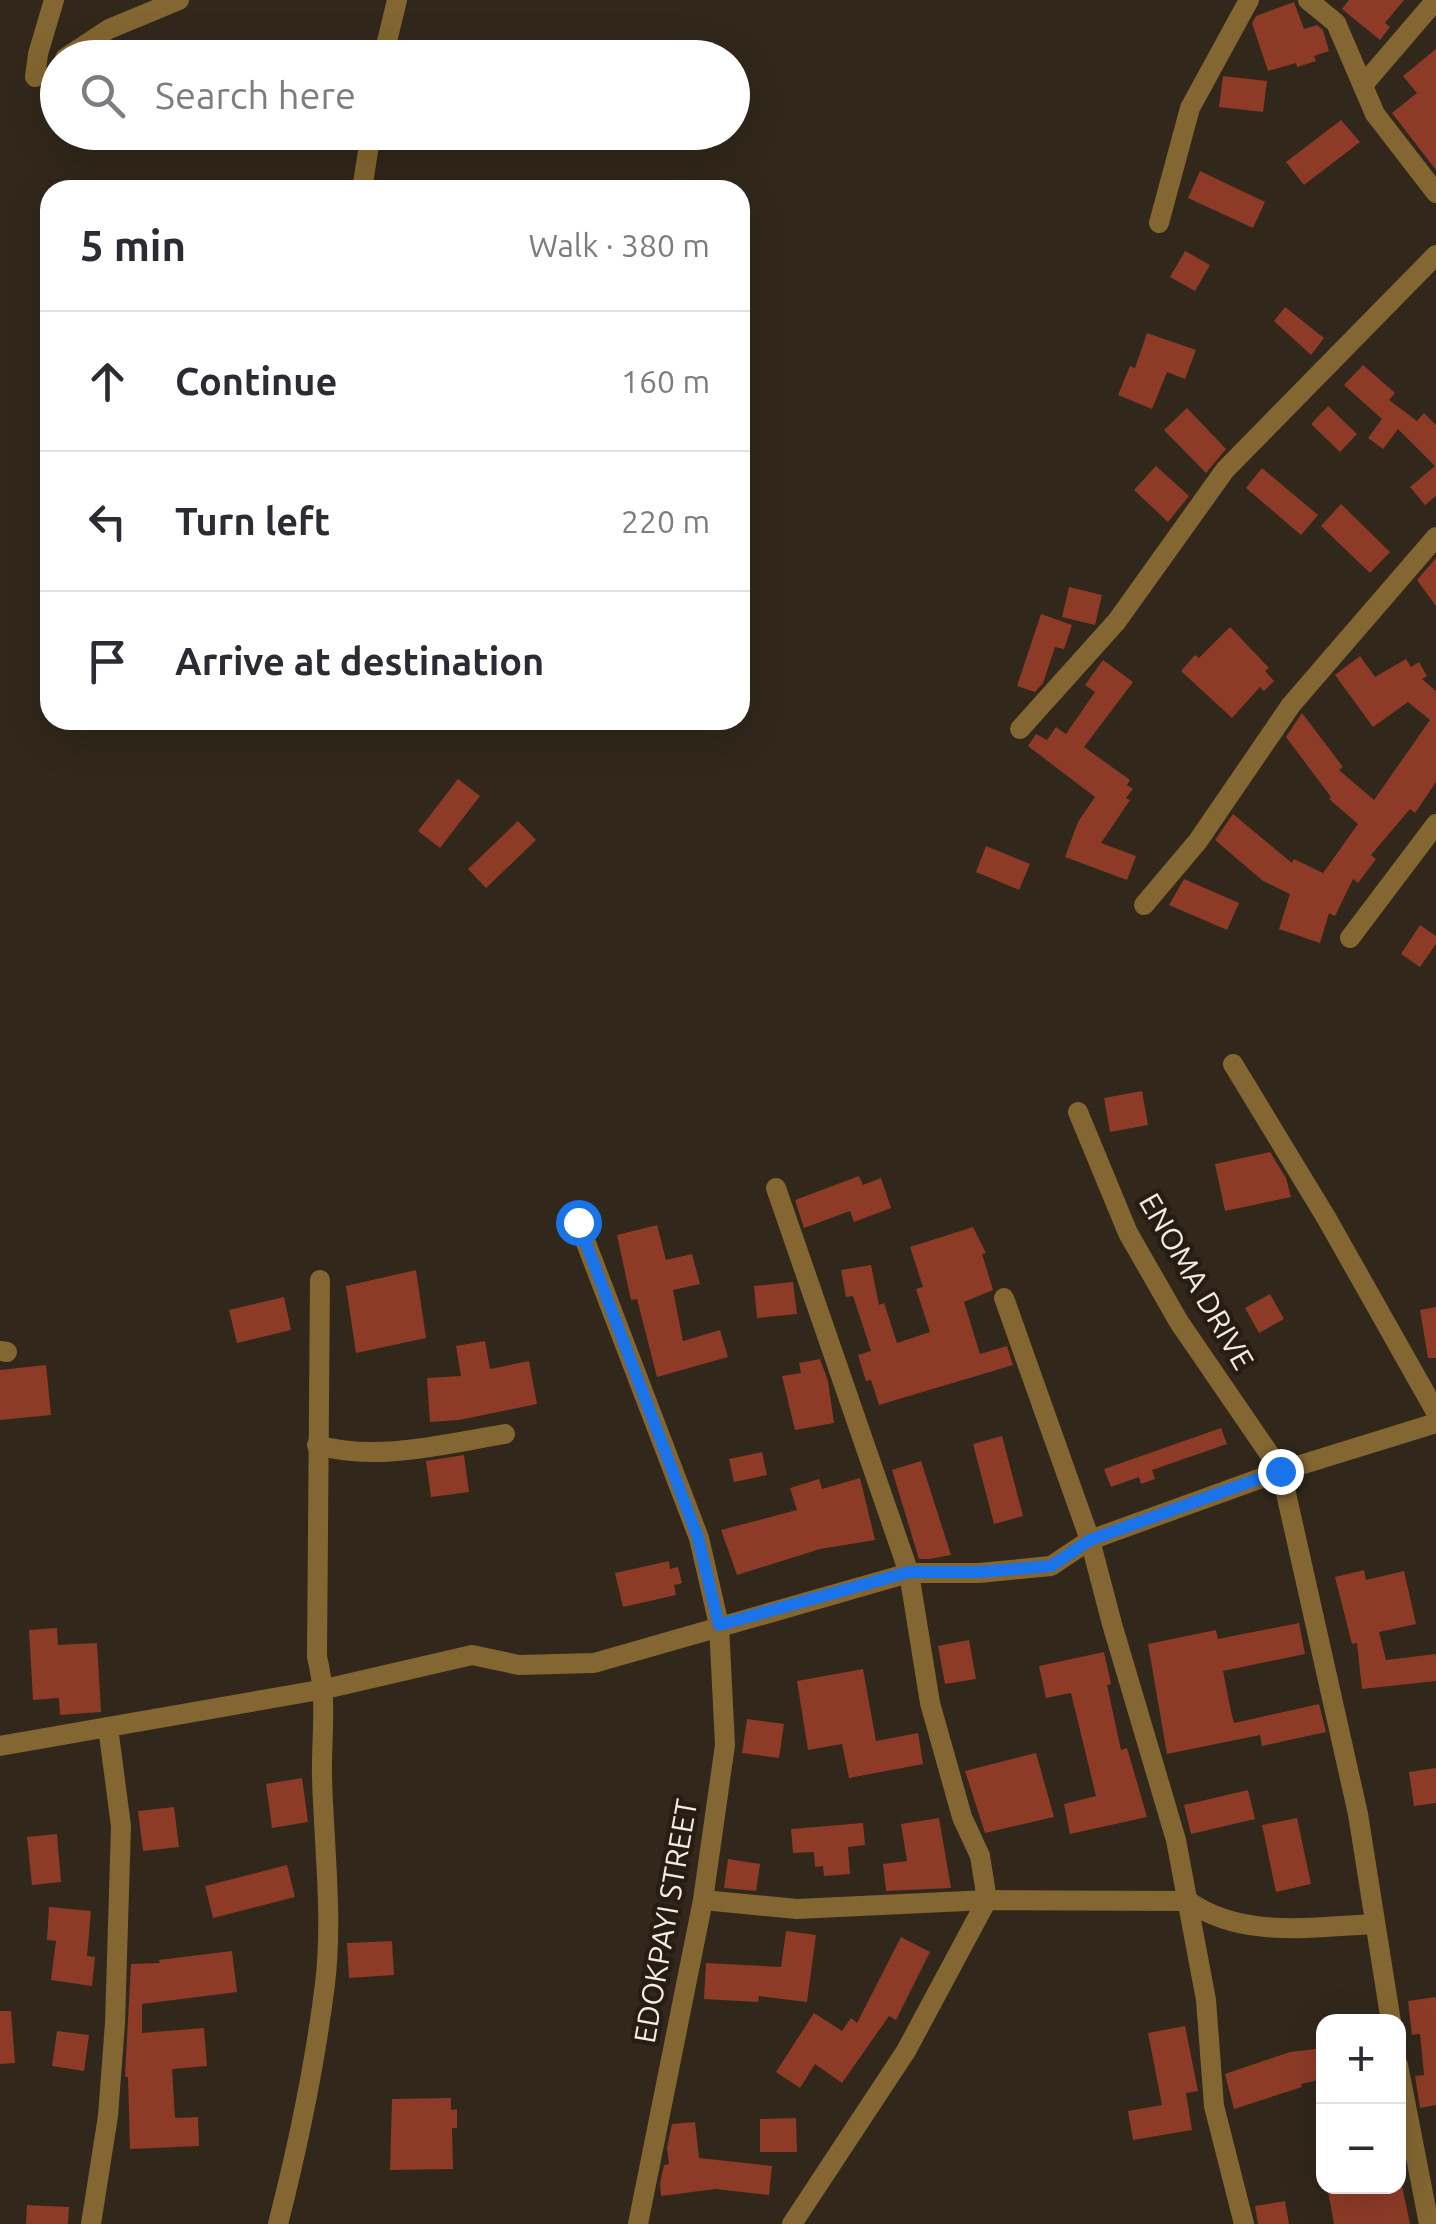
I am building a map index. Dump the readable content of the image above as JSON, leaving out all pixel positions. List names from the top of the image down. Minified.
{"streets":{"street":["ENOMA DRIVE","EDOKPAYI STREET"]},"page":{"search":"Search here","heading":["5 min","Walk · 380 m"],"list":[["Continue","160 m"],["Turn left","220 m"],"Arrive at destination"],"map_buttons":["+","−"]}}
